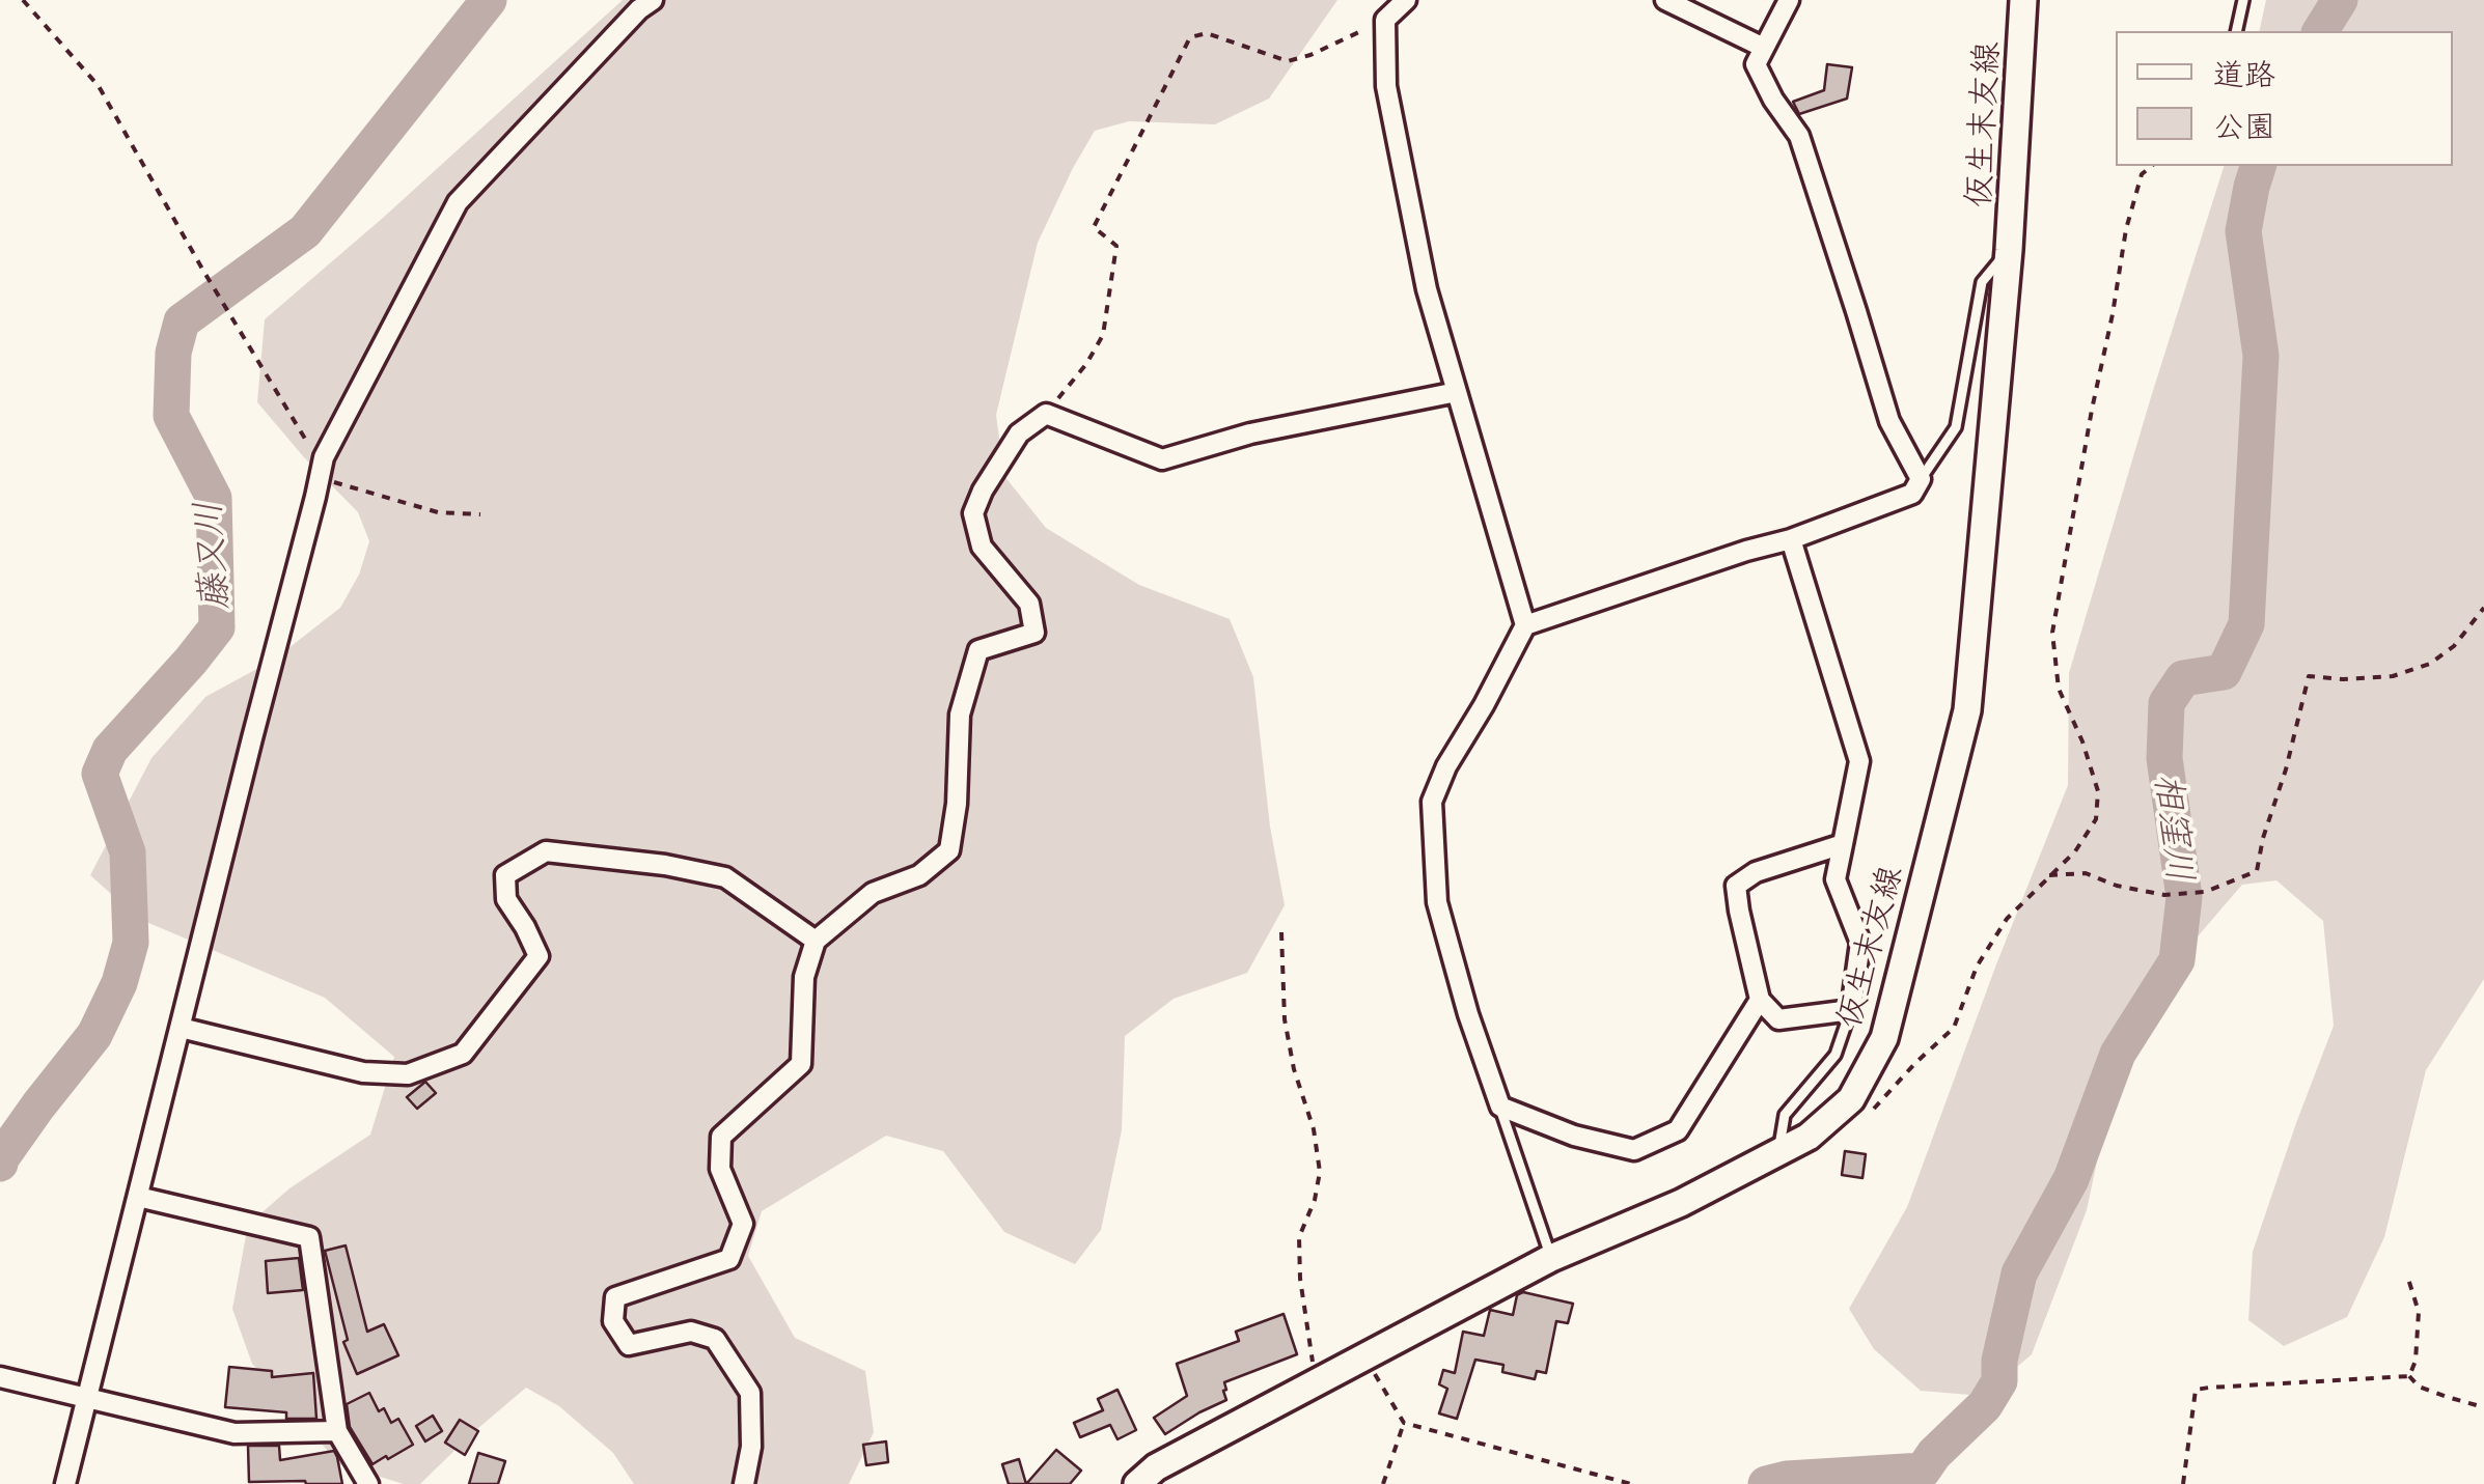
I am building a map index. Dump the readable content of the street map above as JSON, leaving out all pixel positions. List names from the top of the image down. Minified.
{"streets":{"main road":["仮生末友線"]},"water":["藤又川","相窪川"],"legend":["道路","公園"]}
